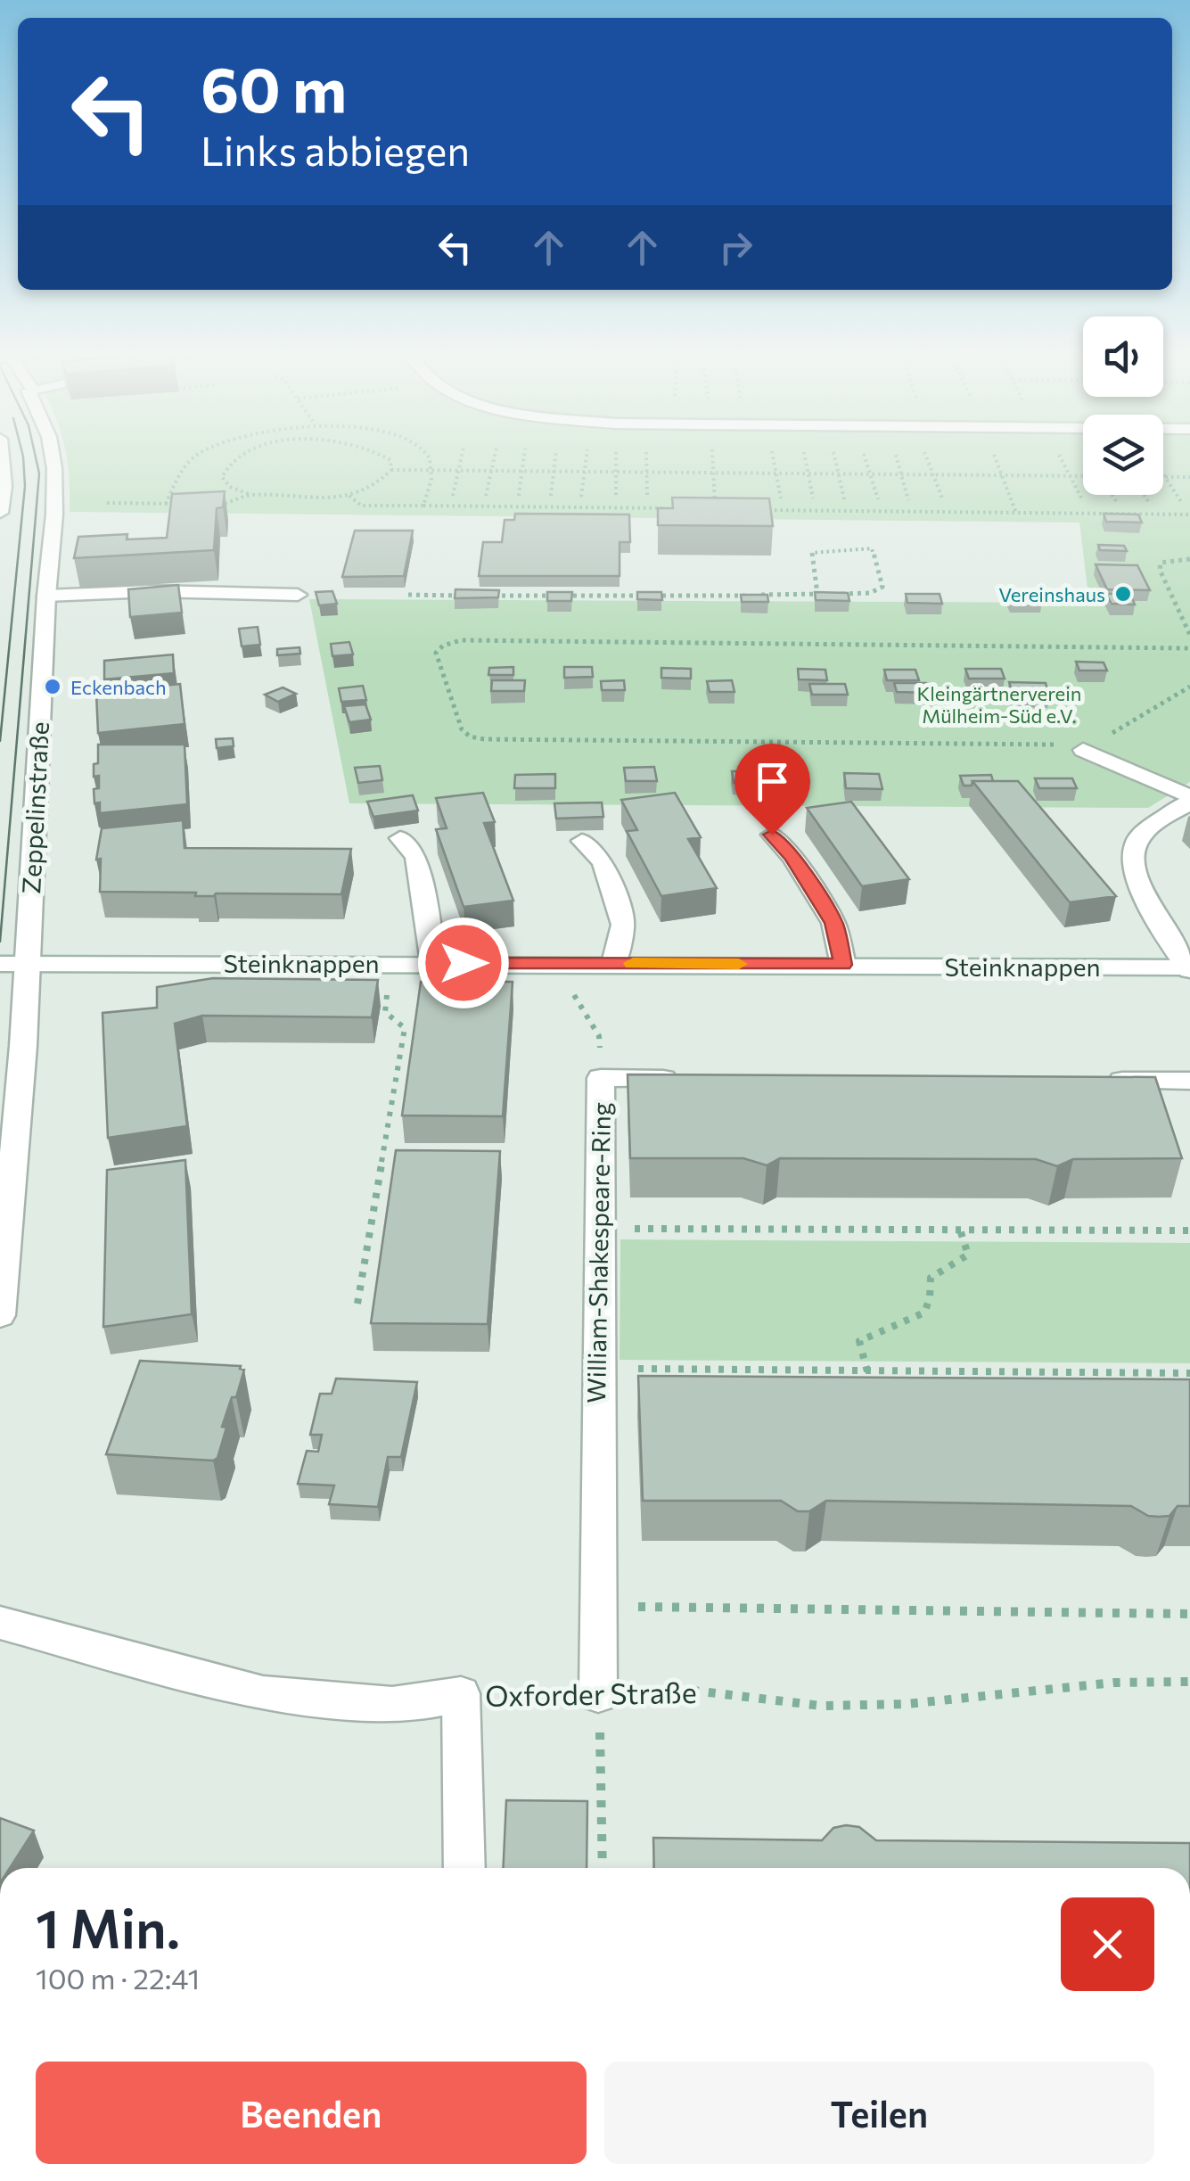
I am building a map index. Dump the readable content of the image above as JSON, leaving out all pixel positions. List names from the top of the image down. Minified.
{"streets":{"street":["Zeppelinstraße","Steinknappen","William-Shakespeare-Ring","Oxforder Straße"]},"crossings":[["Zeppelinstraße","Steinknappen"],["William-Shakespeare-Ring","Oxforder Straße"]],"parks":["Kleingärtnerverein Mülheim-Süd e.V."],"places":["Vereinshaus","Eckenbach"],"page":{"turn":["60 m","Links abbiegen"],"heading":["1 Min.","100 m · 22:41"],"buttons":["Beenden","Teilen"]}}
